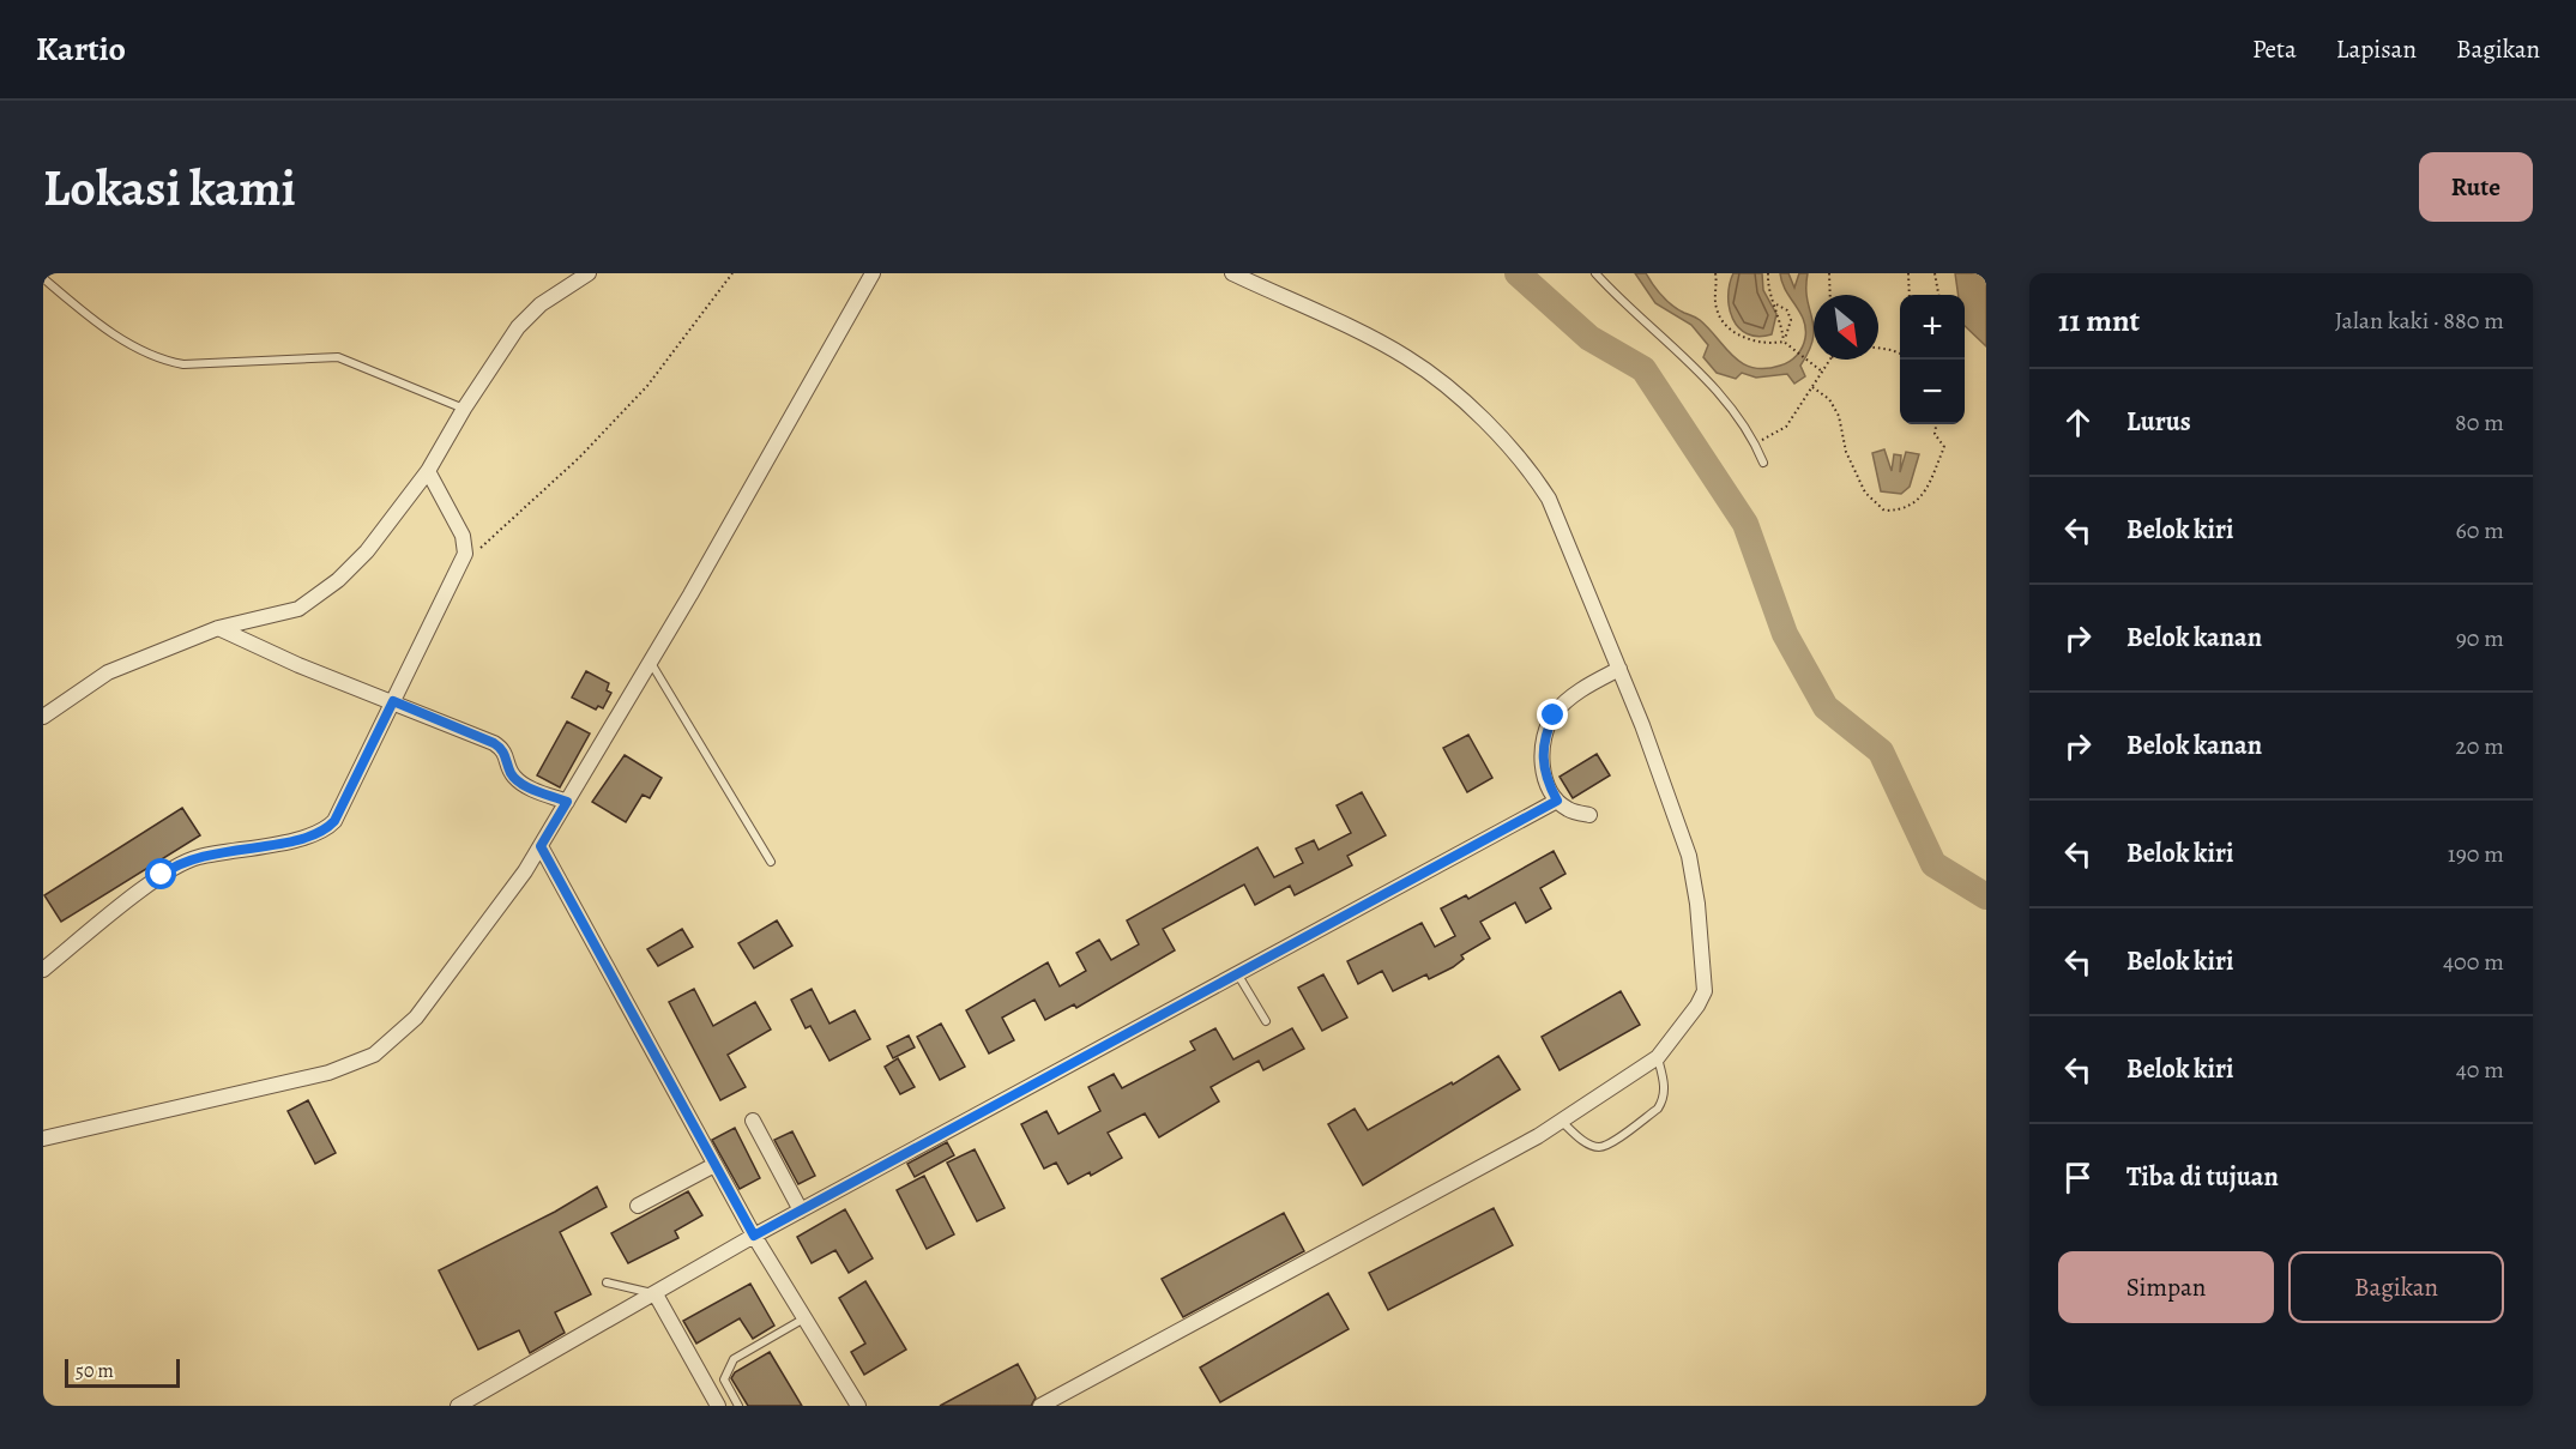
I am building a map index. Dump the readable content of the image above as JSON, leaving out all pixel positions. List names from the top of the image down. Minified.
{"scale_bar":"50 m","north":"bottom right","page":{"header":"Kartio","nav":["Peta","Lapisan","Bagikan"],"buttons":["Rute",["Simpan","Bagikan"]],"title":"Lokasi kami","heading":["11 mnt","Jalan kaki · 880 m"],"map_buttons":["+","−"],"list":[["Lurus","80 m"],["Belok kiri","60 m"],["Belok kanan","90 m"],["Belok kanan","20 m"],["Belok kiri","190 m"],["Belok kiri","400 m"],["Belok kiri","40 m"],"Tiba di tujuan"],"scale":"50 m"}}
